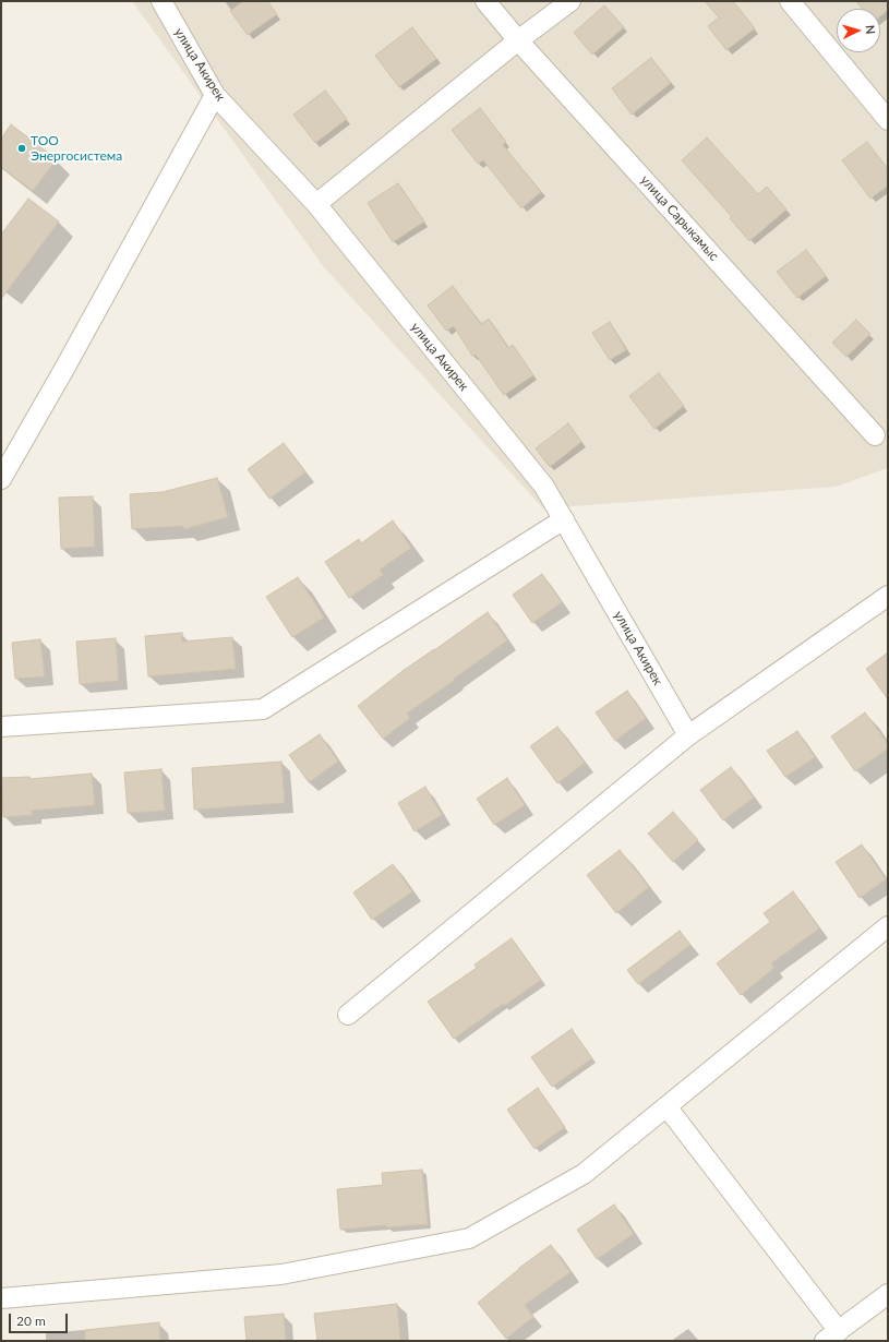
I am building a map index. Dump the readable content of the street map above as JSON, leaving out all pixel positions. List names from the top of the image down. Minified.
{"streets":{"street":["улица Акирек","улица Сарыкамыс"]},"places":["ТОО Энергосистема"],"scale_bar":"20 m","north":"right"}
